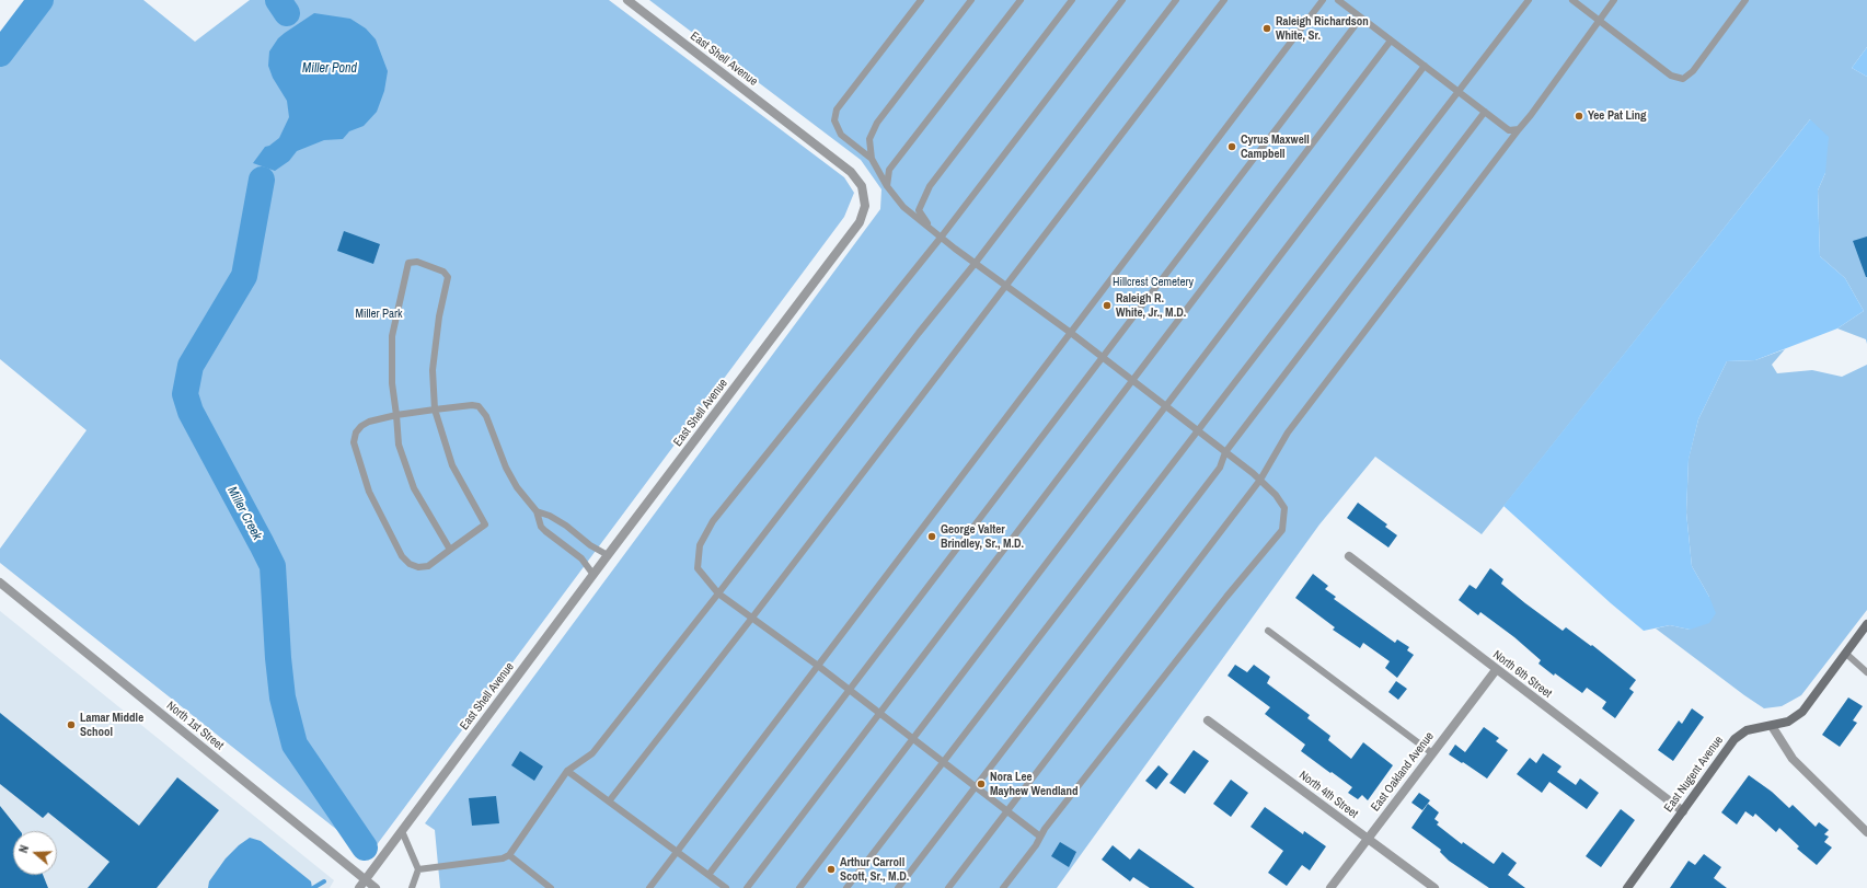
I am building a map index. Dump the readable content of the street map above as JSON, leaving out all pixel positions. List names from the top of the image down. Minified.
{"streets":{"street":["East Shell Avenue","North 6th Street","North 1st Street","East Oakland Avenue","East Nugent Avenue","North 4th Street"]},"crossings":[["East Shell Avenue","North 1st Street"],["North 6th Street","East Oakland Avenue"],["North 6th Street","East Nugent Avenue"],["East Oakland Avenue","North 4th Street"]],"water":["Miller Pond","Miller Creek"],"parks":["Hillcrest Cemetery","Miller Park"],"places":["Raleigh Richardson White, Sr.","Yee Pat Ling","Cyrus Maxwell Campbell","Raleigh R. White, Jr., M.D.","George Valter Brindley, Sr., M.D.","Lamar Middle School","Nora Lee Mayhew Wendland","Arthur Carroll Scott, Sr., M.D."],"north":"left"}
